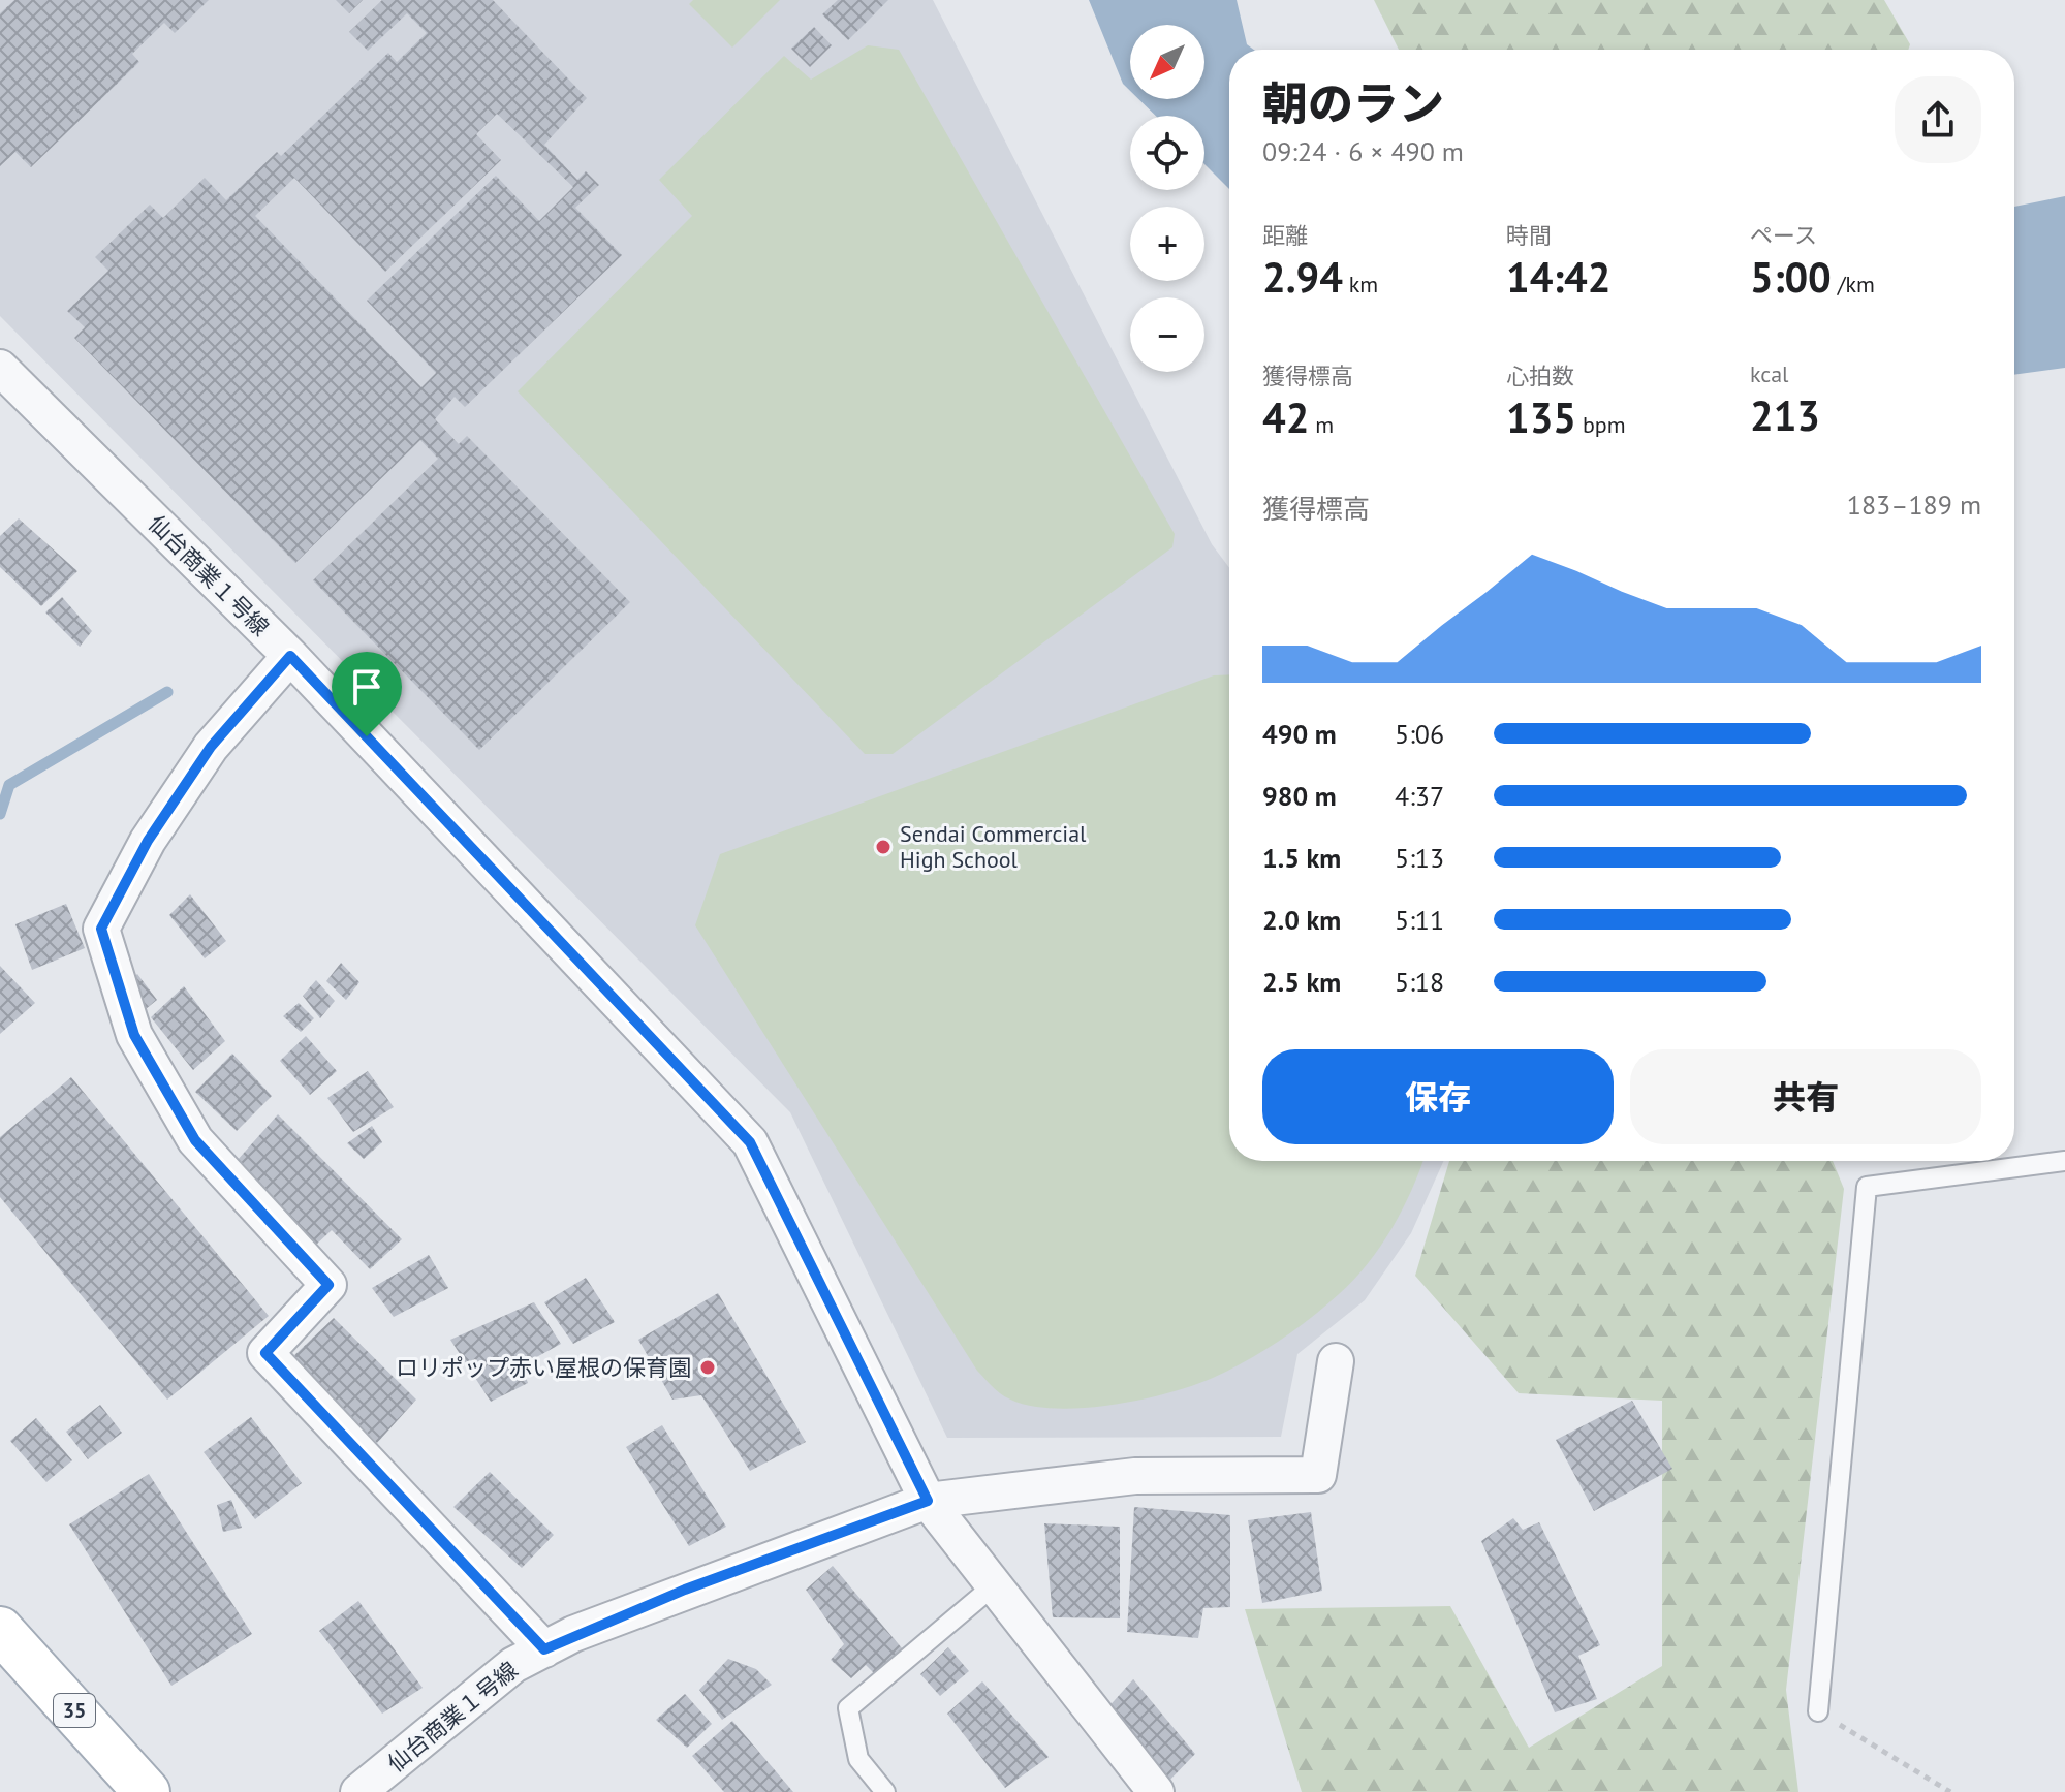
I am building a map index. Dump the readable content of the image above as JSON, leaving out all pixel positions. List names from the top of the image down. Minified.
{"streets":{"main road":["35"],"street":["仙台商業１号線"]},"places":["Sendai Commercial High School","ロリポップ赤い屋根の保育園"],"north":"bottom left","page":{"map_buttons":["+","−"],"heading":["朝のラン","09:24 · 6 × 490 m"],"stats":[["距離","2.94 km"],["時間","14:42"],["ペース","5:00 /km"],["獲得標高","42 m"],["心拍数","135 bpm"],["kcal","213"]],"chart":["獲得標高","183–189 m"],"list":[{"name":"490 m","note":"5:06"},{"name":"980 m","note":"4:37"},{"name":"1.5 km","note":"5:13"},{"name":"2.0 km","note":"5:11"},{"name":"2.5 km","note":"5:18"}],"buttons":["保存","共有"]}}
